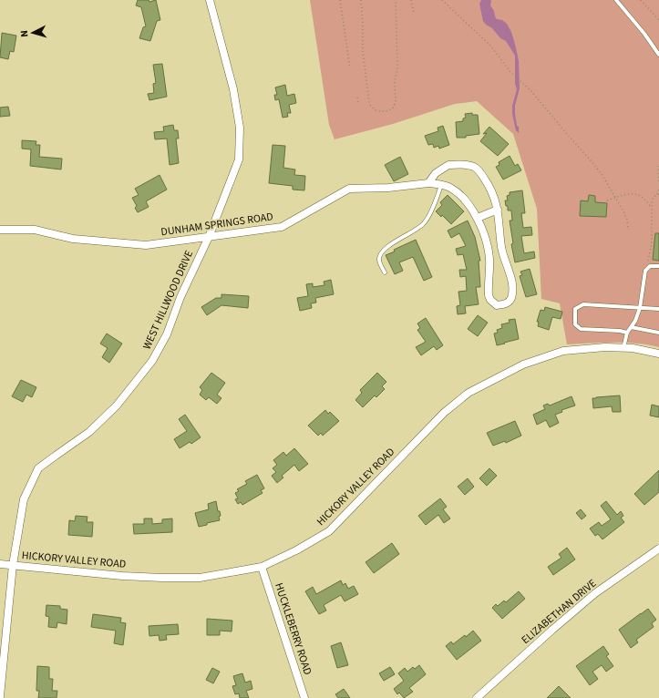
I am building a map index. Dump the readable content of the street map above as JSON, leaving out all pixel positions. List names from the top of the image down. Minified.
{"streets":{"street":["DUNHAM SPRINGS ROAD","WEST HILLWOOD DRIVE","HICKORY VALLEY ROAD","ELIZABETHAN DRIVE","HUCKLEBERRY ROAD"]},"crossings":[["DUNHAM SPRINGS ROAD","WEST HILLWOOD DRIVE"],["WEST HILLWOOD DRIVE","HICKORY VALLEY ROAD"],["HICKORY VALLEY ROAD","HUCKLEBERRY ROAD"]],"north":"left"}
